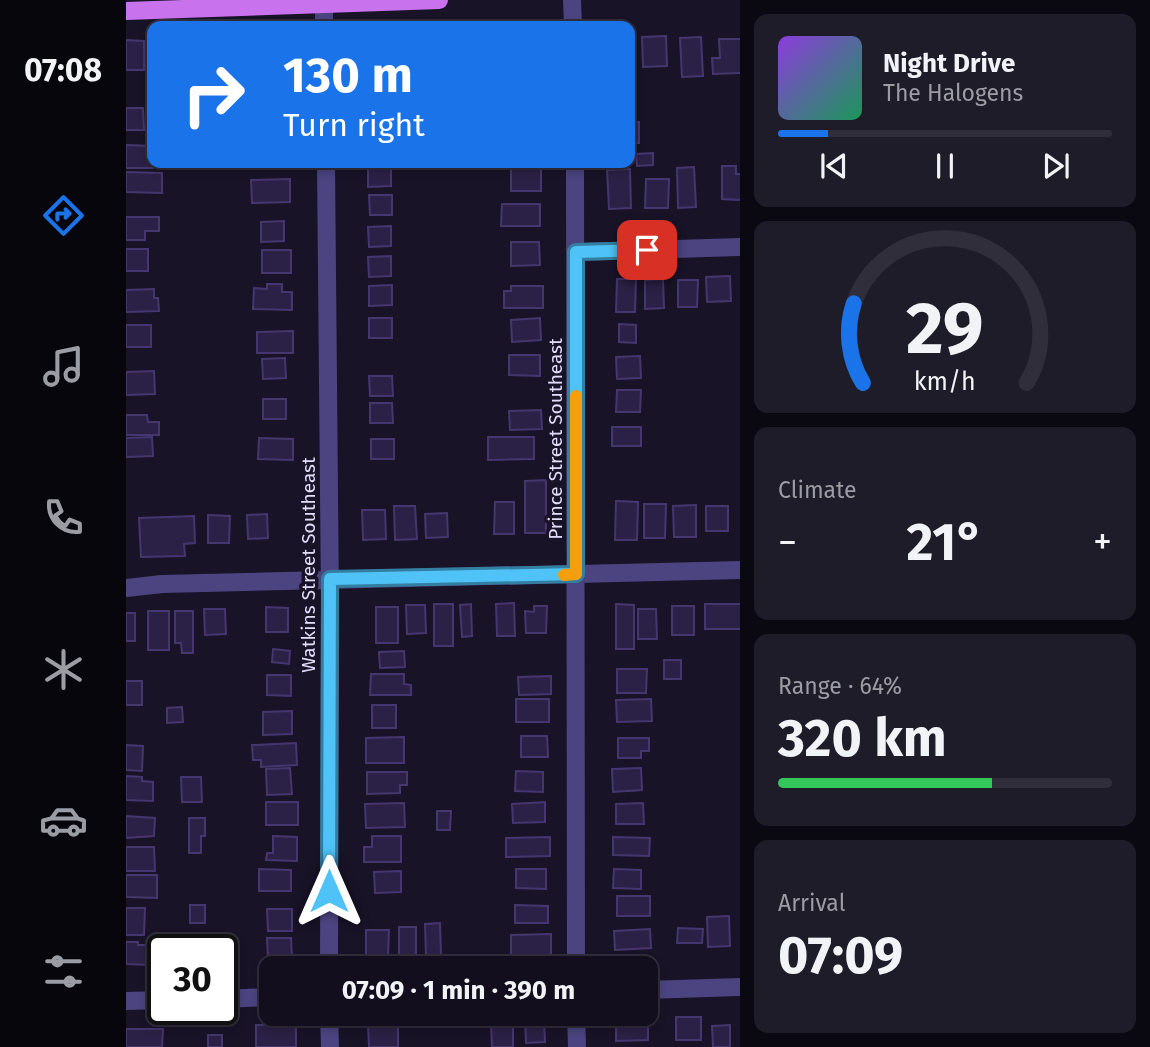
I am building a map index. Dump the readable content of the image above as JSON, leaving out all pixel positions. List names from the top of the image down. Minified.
{"streets":{"street":["Prince Street Southeast","Watkins Street Southeast"]},"page":{"tabs":"07:08","turn":["130 m","Turn right"],"song":["Night Drive","The Halogens"],"tile":["Climate",["Range · 64%","320 km"],["Arrival","07:09"]],"heat":["−","21°","+"],"limit":"30","trip":"07:09 · 1 min · 390 m","gauge":["29","km/h"]}}
